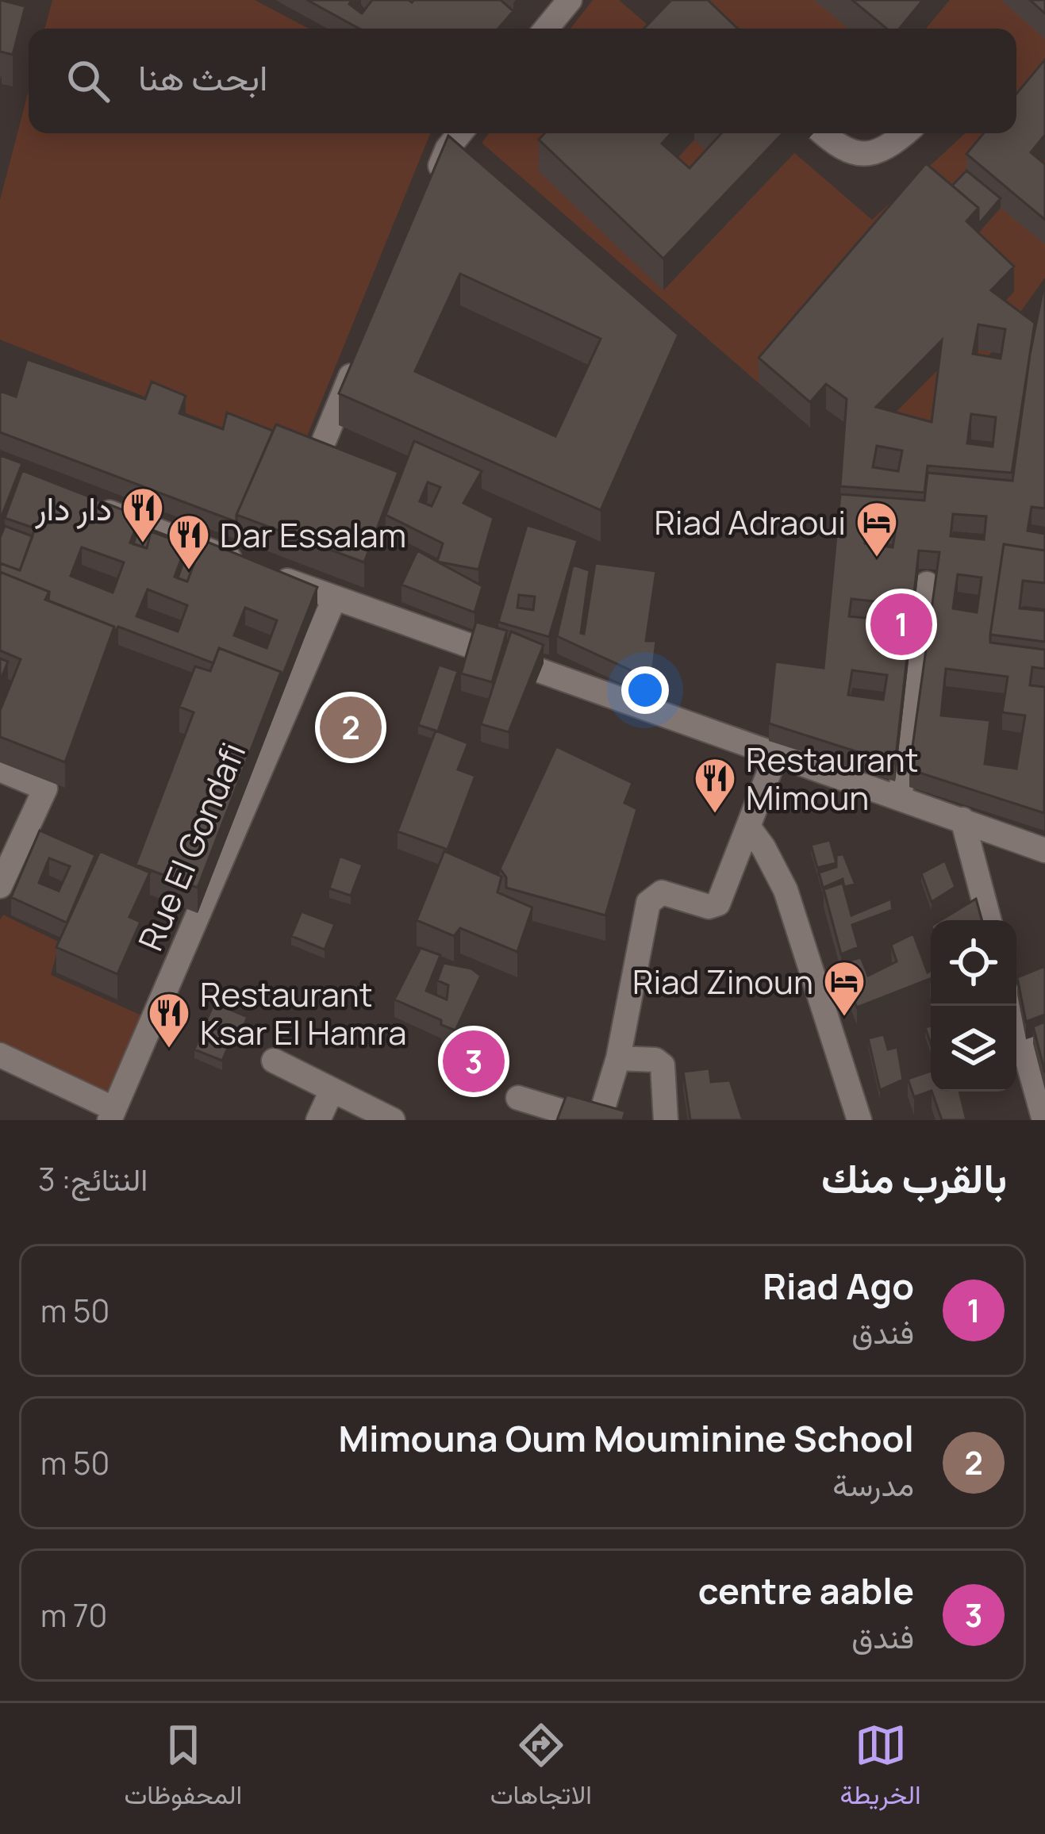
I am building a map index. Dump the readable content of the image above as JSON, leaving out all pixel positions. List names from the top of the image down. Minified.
{"streets":{"street":["Rue El Gondafi"]},"places":{"restaurant":["دار دار","Dar Essalam","Restaurant Mimoun","Restaurant Ksar El Hamra"],"hotel":["Riad Adraoui","Riad Zinoun"]},"page":{"search":"ابحث هنا","pins":["1","2","3"],"heading":["بالقرب منك","النتائج: 3"],"list":[{"mark":"1","name":"Riad Ago","note":"فندق","value":"50 m"},{"mark":"2","name":"Mimouna Oum Mouminine School","note":"مدرسة","value":"50 m"},{"mark":"3","name":"centre aable","note":"فندق","value":"70 m"}],"nav":["الخريطة","الاتجاهات","المحفوظات"]}}
